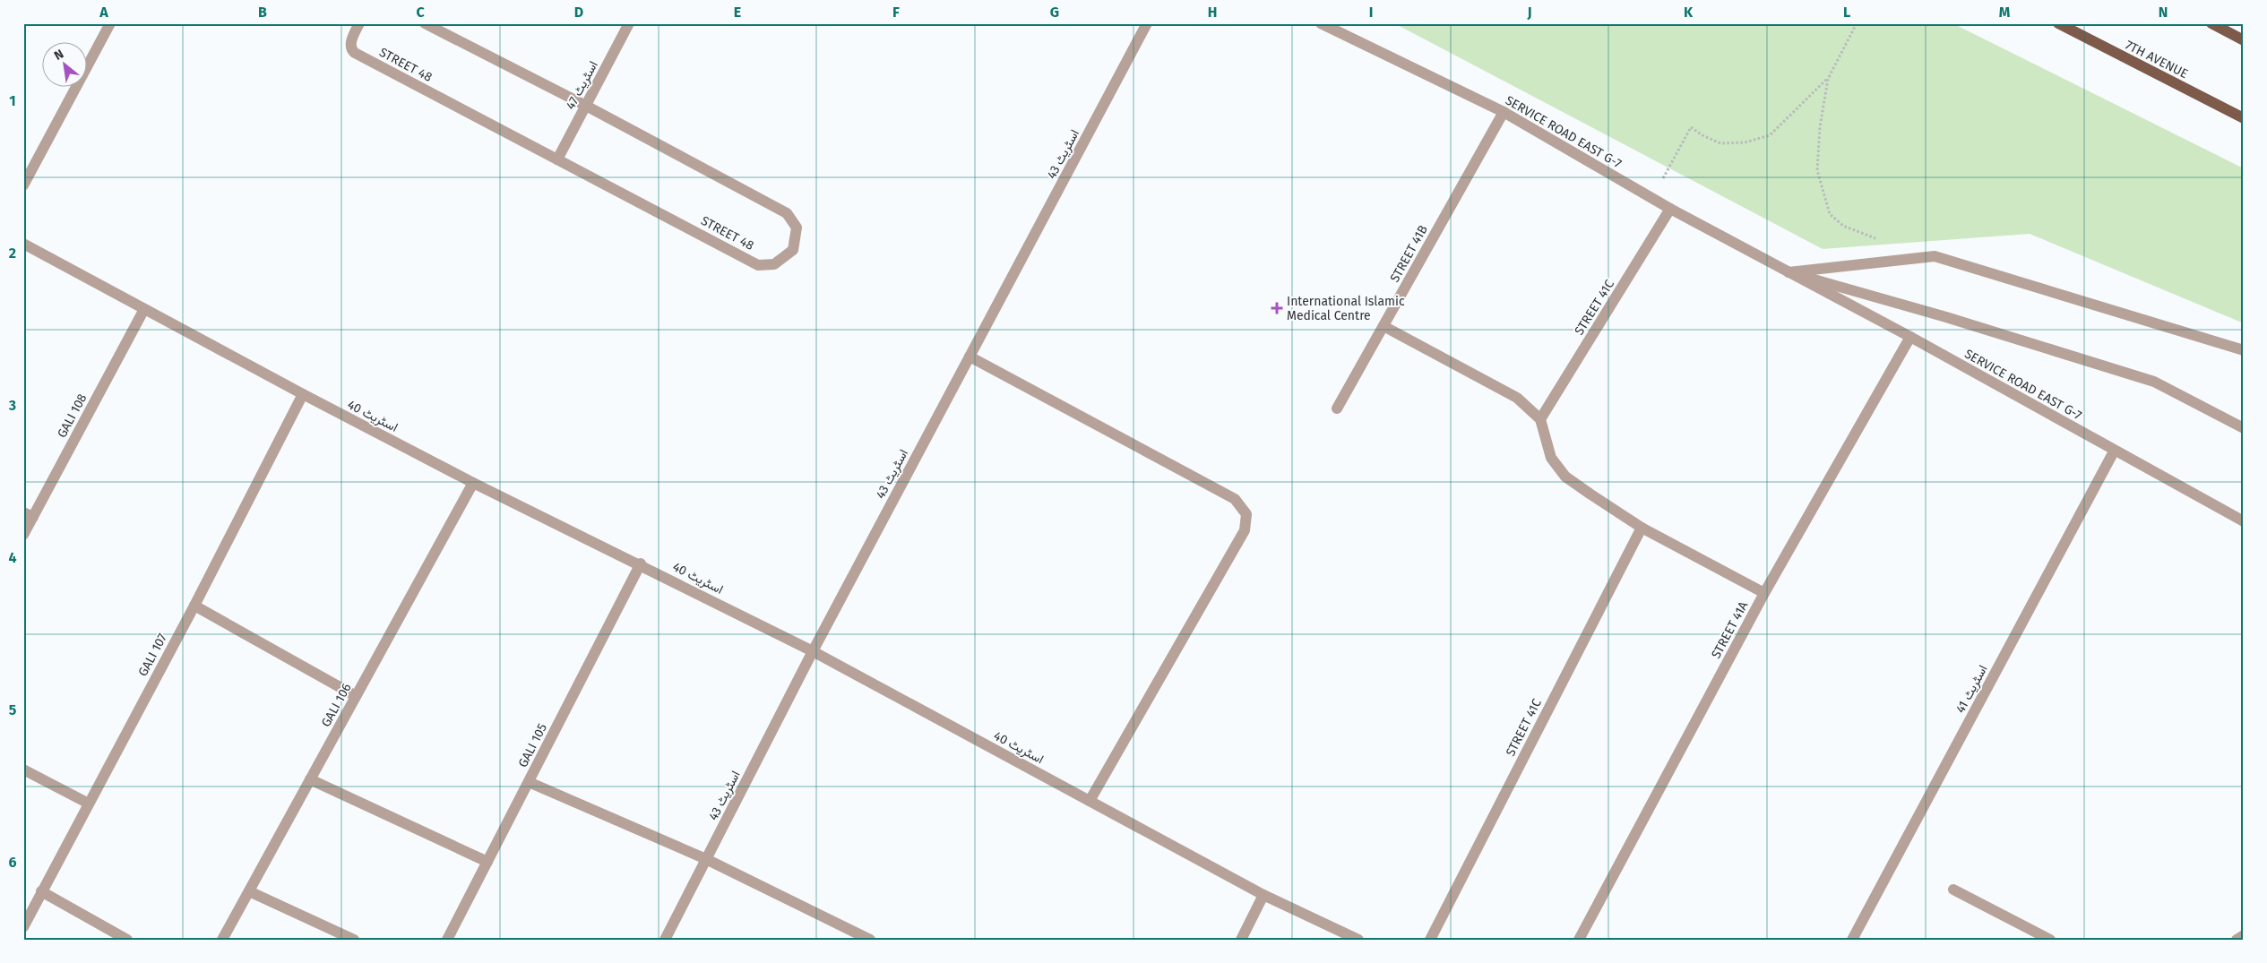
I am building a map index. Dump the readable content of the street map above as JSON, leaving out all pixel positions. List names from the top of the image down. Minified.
{"streets":{"main road":["7TH AVENUE"],"street":["STREET 48","اسٹریٹ 47","SERVICE ROAD EAST G-7","اسٹریٹ 43","STREET 41B","STREET 41C","GALI 108","اسٹریٹ 40","STREET 41A","GALI 107","اسٹریٹ 41","GALI 106","GALI 105"]},"crossings":[["STREET 48","اسٹریٹ 47"],["SERVICE ROAD EAST G-7","STREET 41B"],["SERVICE ROAD EAST G-7","STREET 41C"],["SERVICE ROAD EAST G-7","STREET 41A"],["SERVICE ROAD EAST G-7","اسٹریٹ 41"],["اسٹریٹ 43","اسٹریٹ 40"],["GALI 108","اسٹریٹ 40"],["اسٹریٹ 40","GALI 107"],["اسٹریٹ 40","GALI 106"],["اسٹریٹ 40","GALI 105"]],"places":{"health":["International Islamic Medical Centre"]},"north":"top left","grid":{"columns":["A","B","C","D","E","F","G","H","I","J","K","L","M","N"],"rows":["1","2","3","4","5","6"]}}
